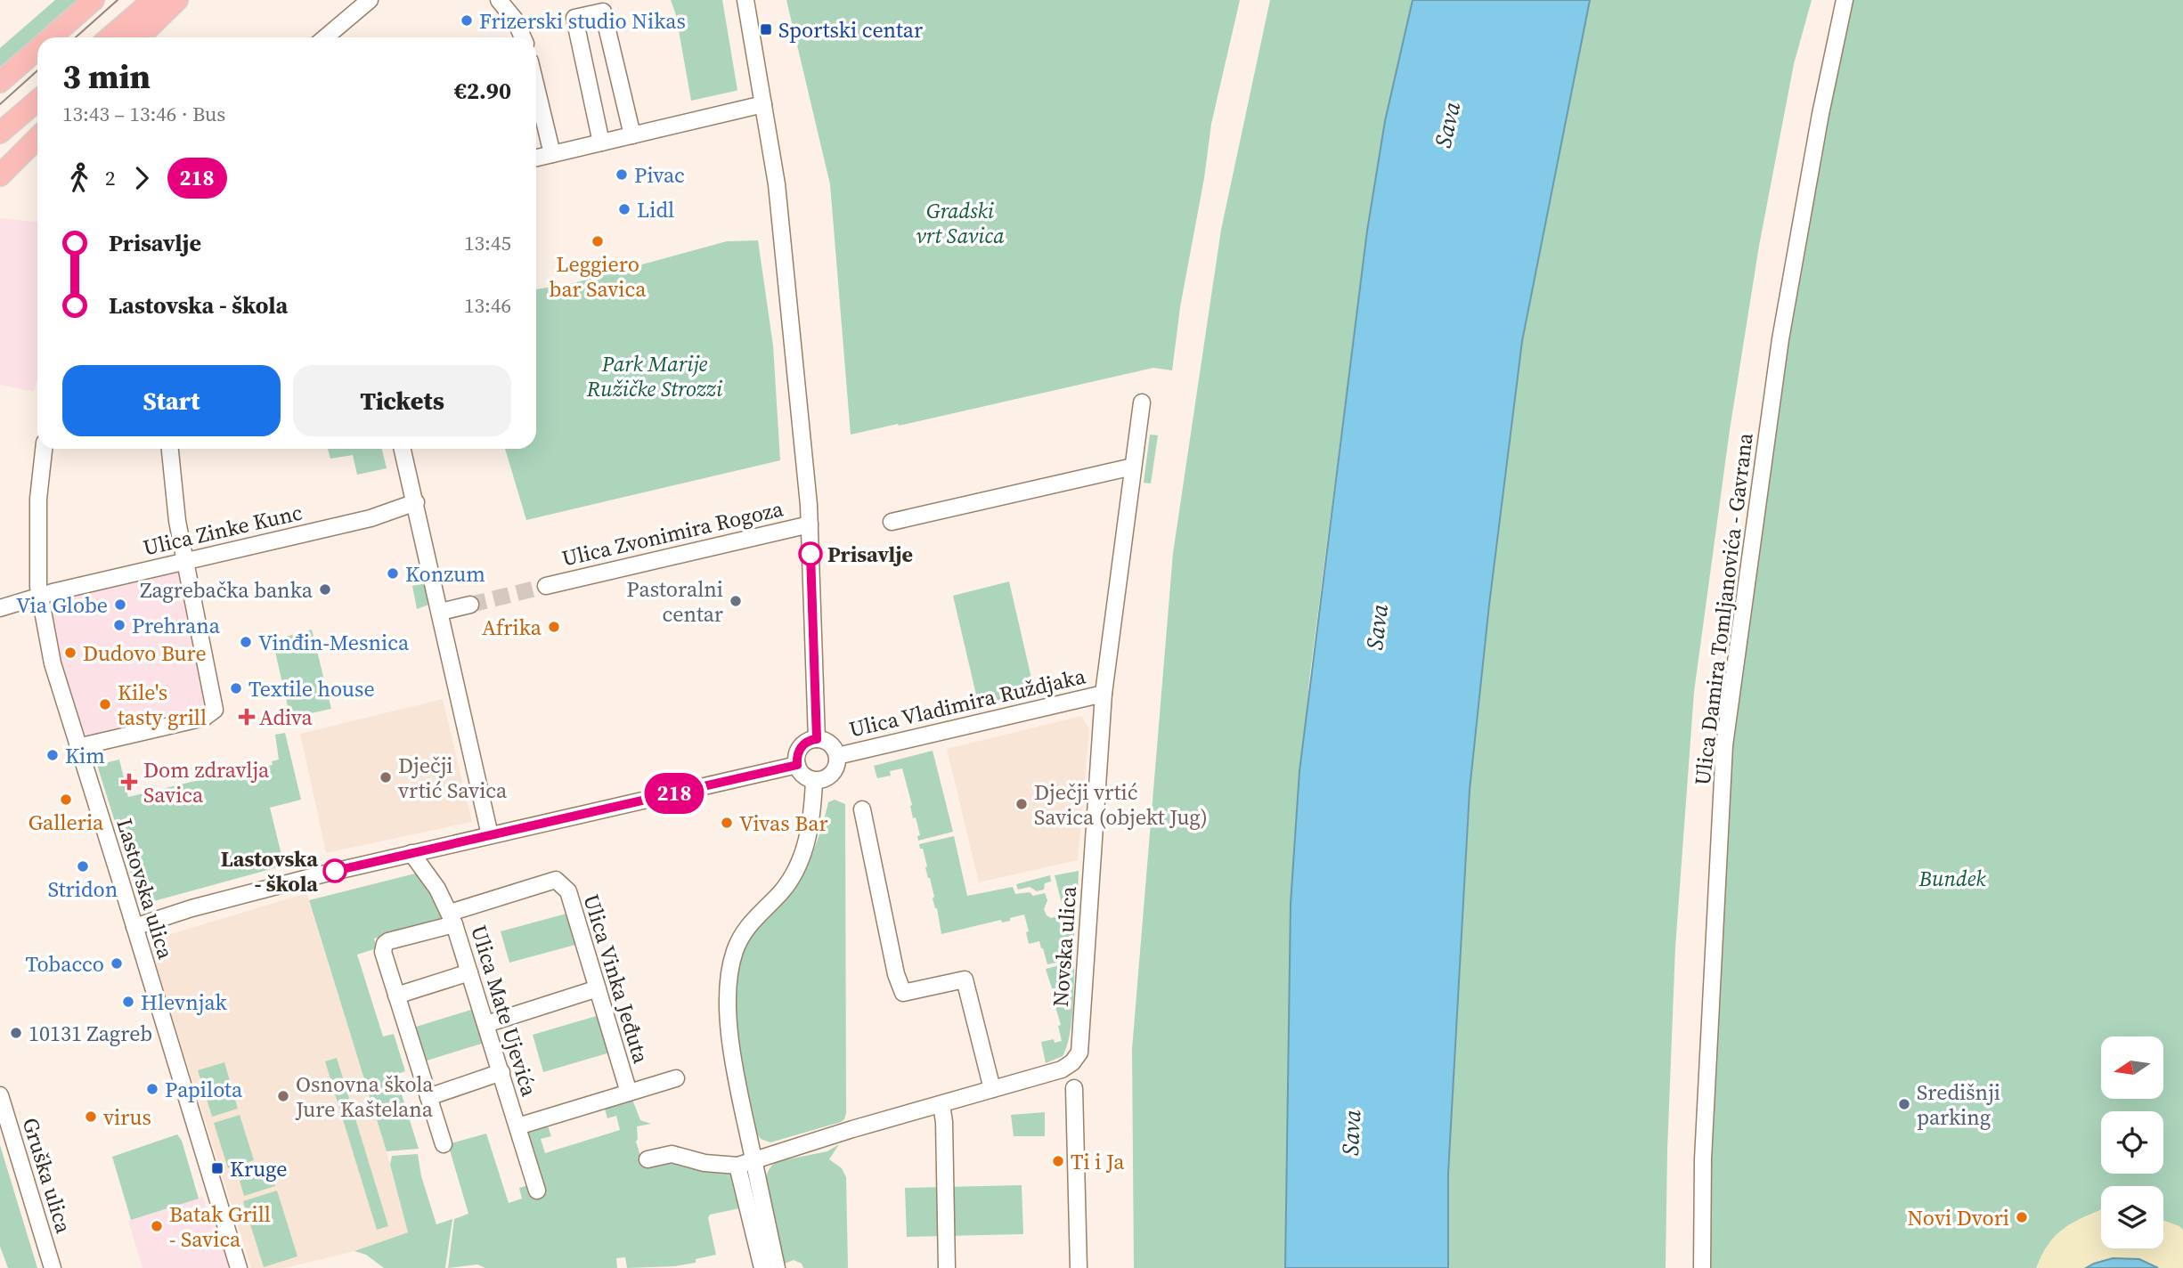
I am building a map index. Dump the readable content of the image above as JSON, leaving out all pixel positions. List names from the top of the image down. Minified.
{"streets":{"street":["Ulica Zinke Kunc","Ulica Zvonimira Rogoza","Ulica Damira Tomljanovića - Gavrana","Ulica Vladimira Ruždjaka","Lastovska ulica","Novska ulica","Ulica Vinka Jeđuta","Ulica Mate Ujevića","Gruška ulica"]},"crossings":[["Ulica Zinke Kunc","Lastovska ulica"],["Ulica Vladimira Ruždjaka","Novska ulica"],["Ulica Vinka Jeđuta","Ulica Mate Ujevića"]],"water":["Sava"],"parks":["Gradski vrt Savica","Park Marije Ružičke Strozzi","Bundek"],"places":{"other":["Frizerski studio Nikas","Pivac","Lidl","Leggiero bar Savica","Prisavlje","Konzum","Zagrebačka banka","Pastoralni centar","Via Globe","Prehrana","Afrika","Vinđin-Mesnica","Dudovo Bure","Textile house","Kile's tasty grill","Kim","Dječji vrtić Savica","Galleria","Dječji vrtić Savica (objekt Jug)","Vivas Bar","Stridon","Lastovska - škola","Tobacco","Hlevnjak","10131 Zagreb","Papilota","Osnovna škola Jure Kaštelana","Središnji parking","virus","Ti i Ja","Novi Dvori","Batak Grill - Savica"],"transit":["Sportski centar","Kruge"],"health":["Adiva","Dom zdravlja Savica"]},"lines":["bus line 218"],"north":"left","page":{"on_map":"218","heading":["3 min","13:43 – 13:46 · Bus","€2.90"],"legs":["2","218"],"list":[{"name":"Prisavlje","value":"13:45"},{"name":"Lastovska - škola","value":"13:46"}],"buttons":["Start","Tickets"]}}
